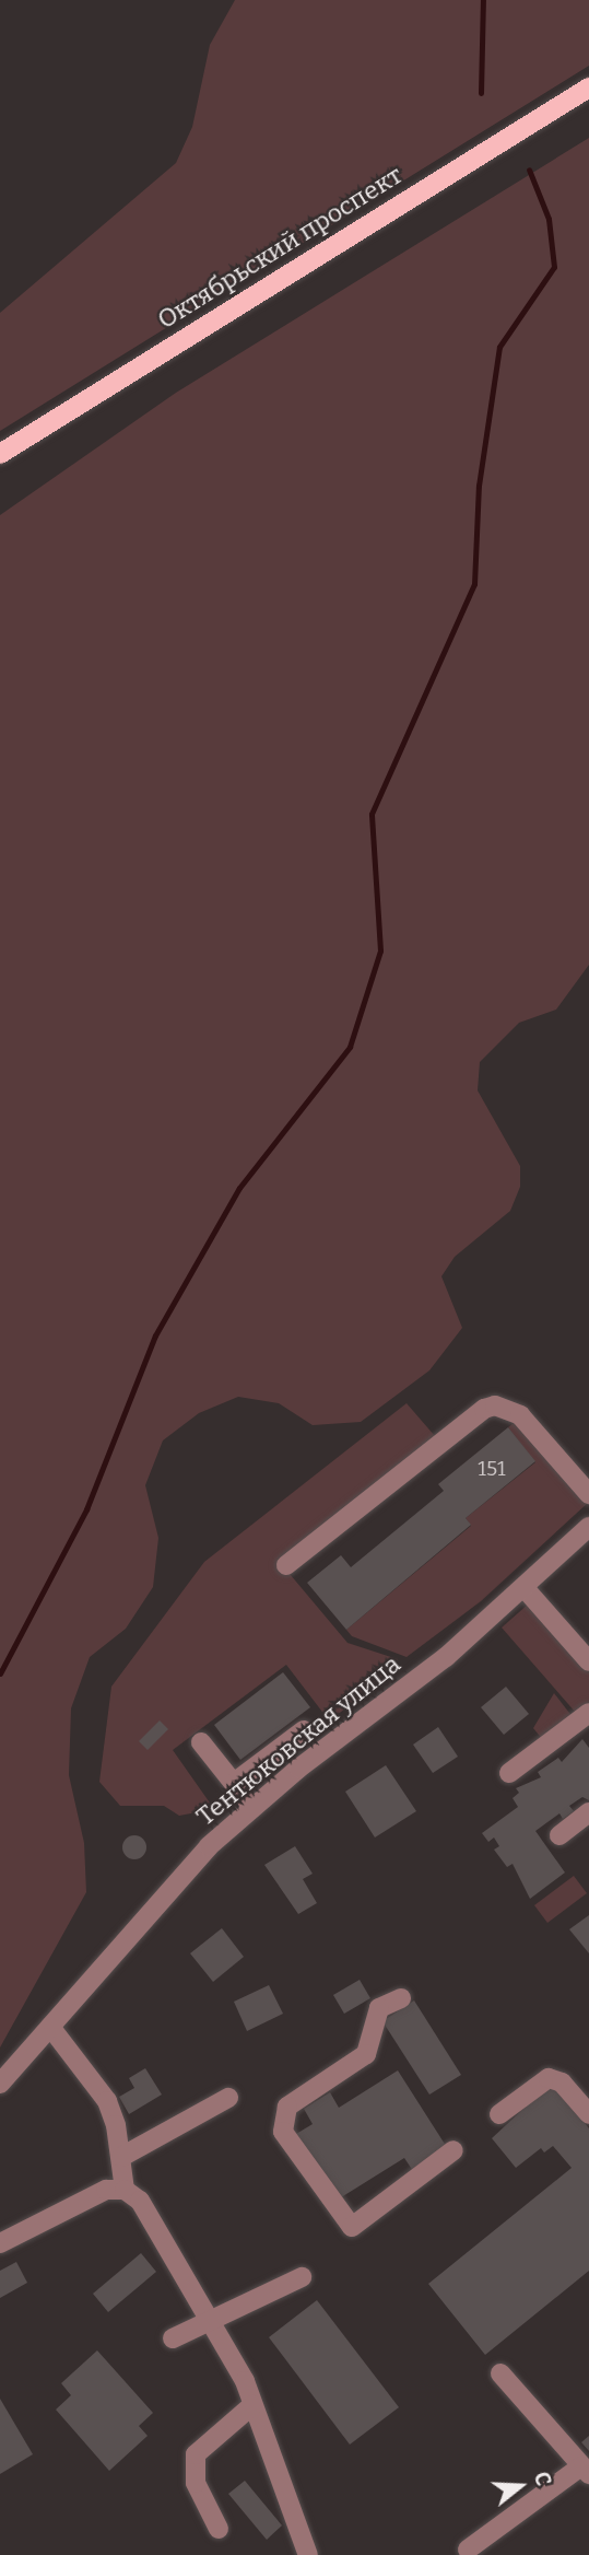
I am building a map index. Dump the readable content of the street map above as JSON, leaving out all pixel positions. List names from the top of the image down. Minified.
{"streets":{"main road":["Октябрьский проспект"],"street":["Тентюковская улица"]},"house_numbers":["151"],"north":"right"}
